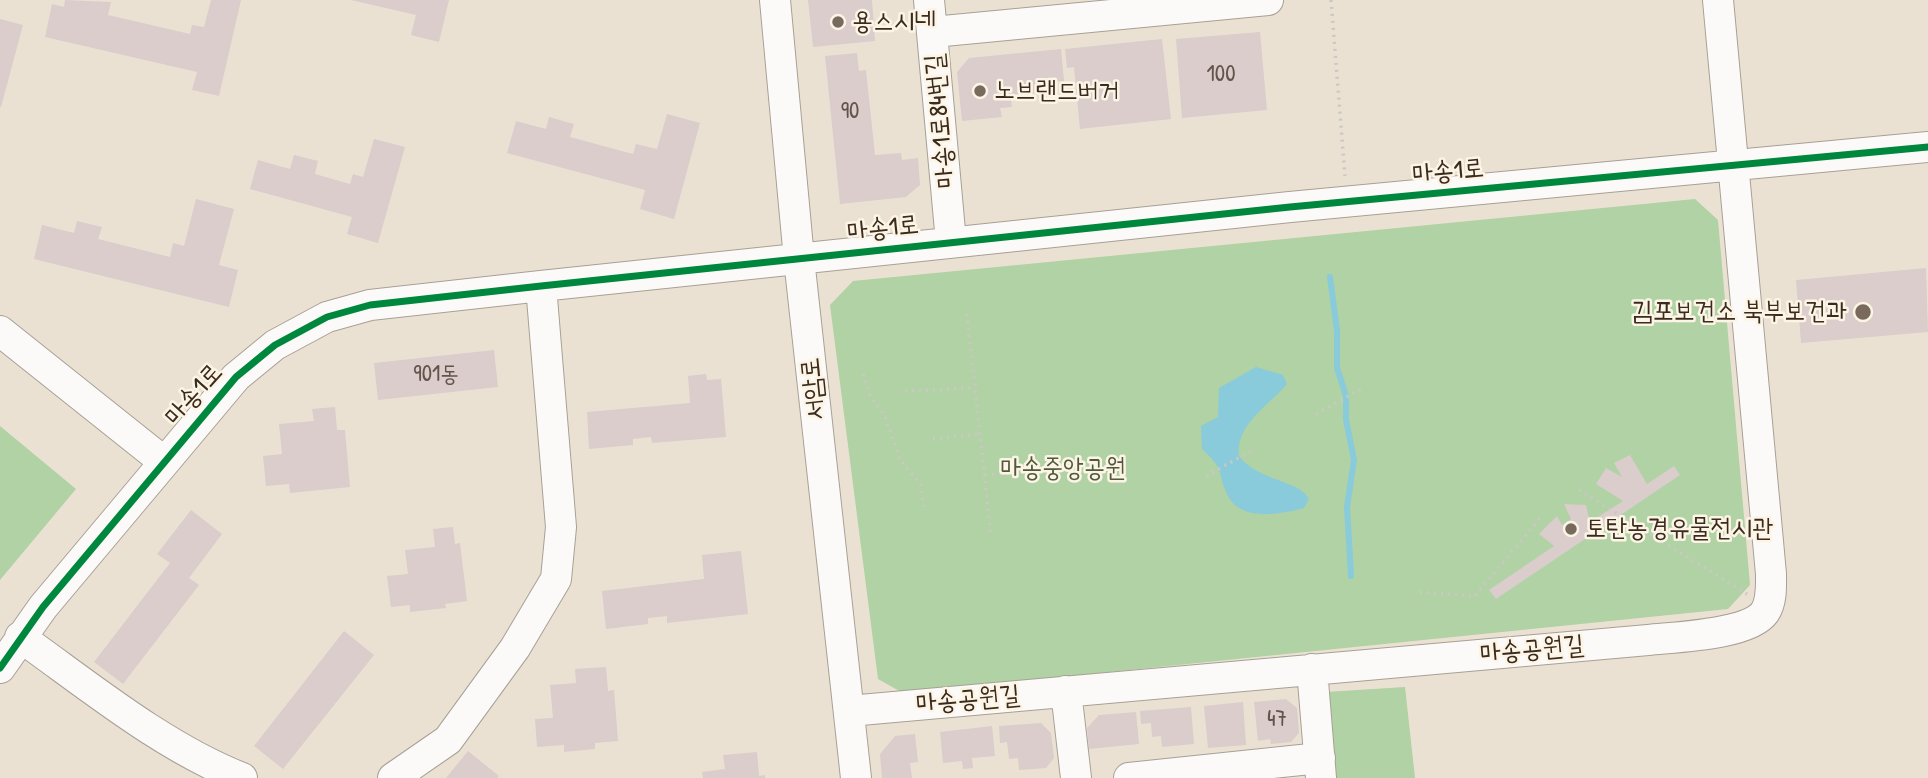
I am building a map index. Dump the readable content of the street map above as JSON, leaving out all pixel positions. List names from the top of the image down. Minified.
{"streets":{"street":["마송1로84번길","마송1로","서암로","마송공원길"]},"crossings":[["마송1로84번길","마송1로"],["마송1로","서암로"],["마송1로","마송공원길"],["서암로","마송공원길"]],"parks":["마송중앙공원"],"places":["용스시네","노브랜드버거","김포보건소 북부보건과","토탄농경유물전시관"],"house_numbers":["100","90","901동","47"]}
